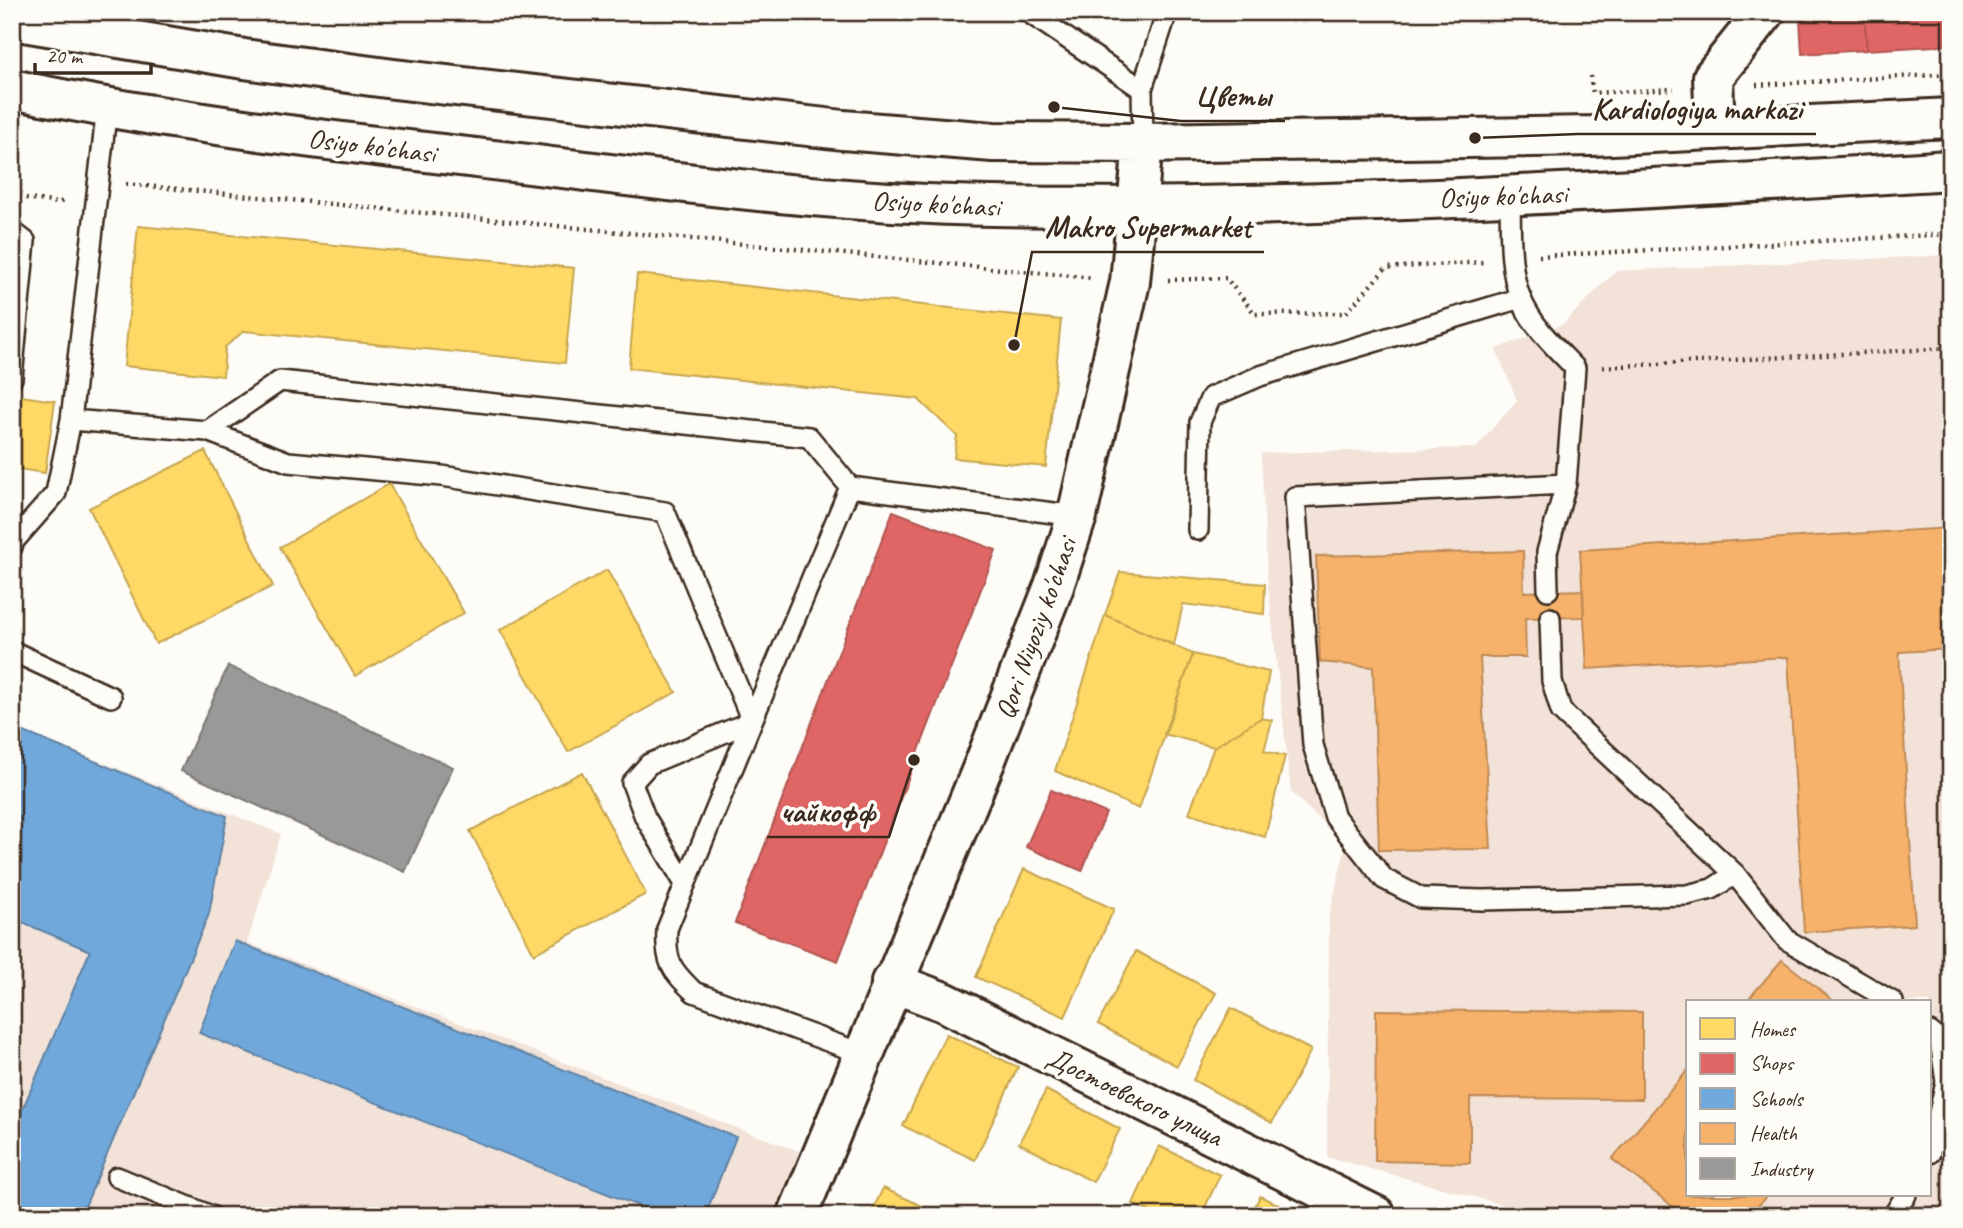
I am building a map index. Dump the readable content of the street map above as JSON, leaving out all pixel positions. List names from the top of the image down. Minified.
{"streets":{"main road":["Osiyo ko'chasi","Qori Niyoziy ko'chasi","Достоевского улица"]},"crossings":[["Osiyo ko'chasi","Qori Niyoziy ko'chasi"],["Qori Niyoziy ko'chasi","Достоевского улица"]],"places":["Цветы","Kardiologiya markazi","Makro Supermarket","чайкофф"],"legend":["Homes","Shops","Schools","Health","Industry"],"scale_bar":"20 m"}
